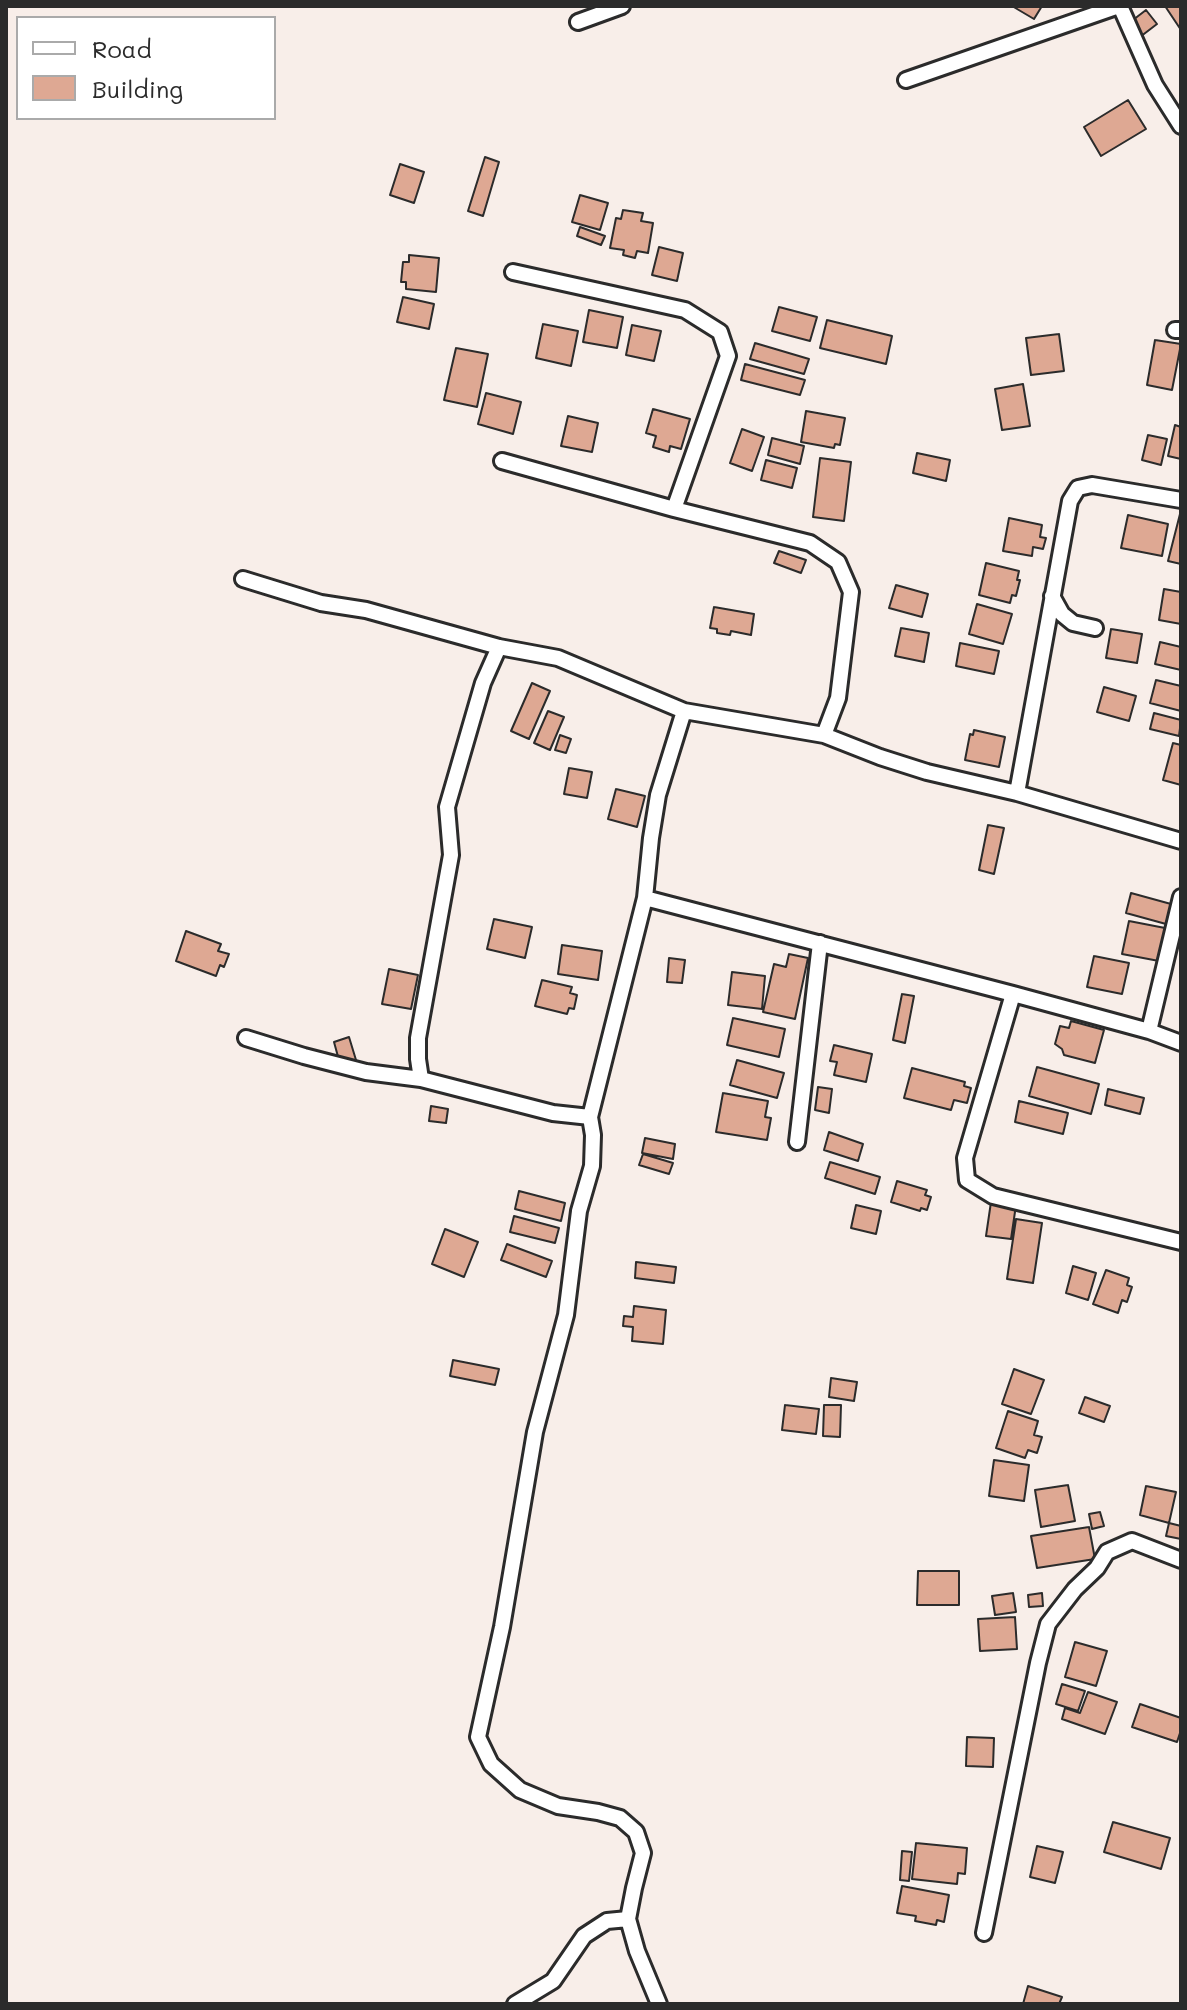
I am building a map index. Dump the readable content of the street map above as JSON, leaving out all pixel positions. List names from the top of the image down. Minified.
{"legend":["Road","Building"]}
